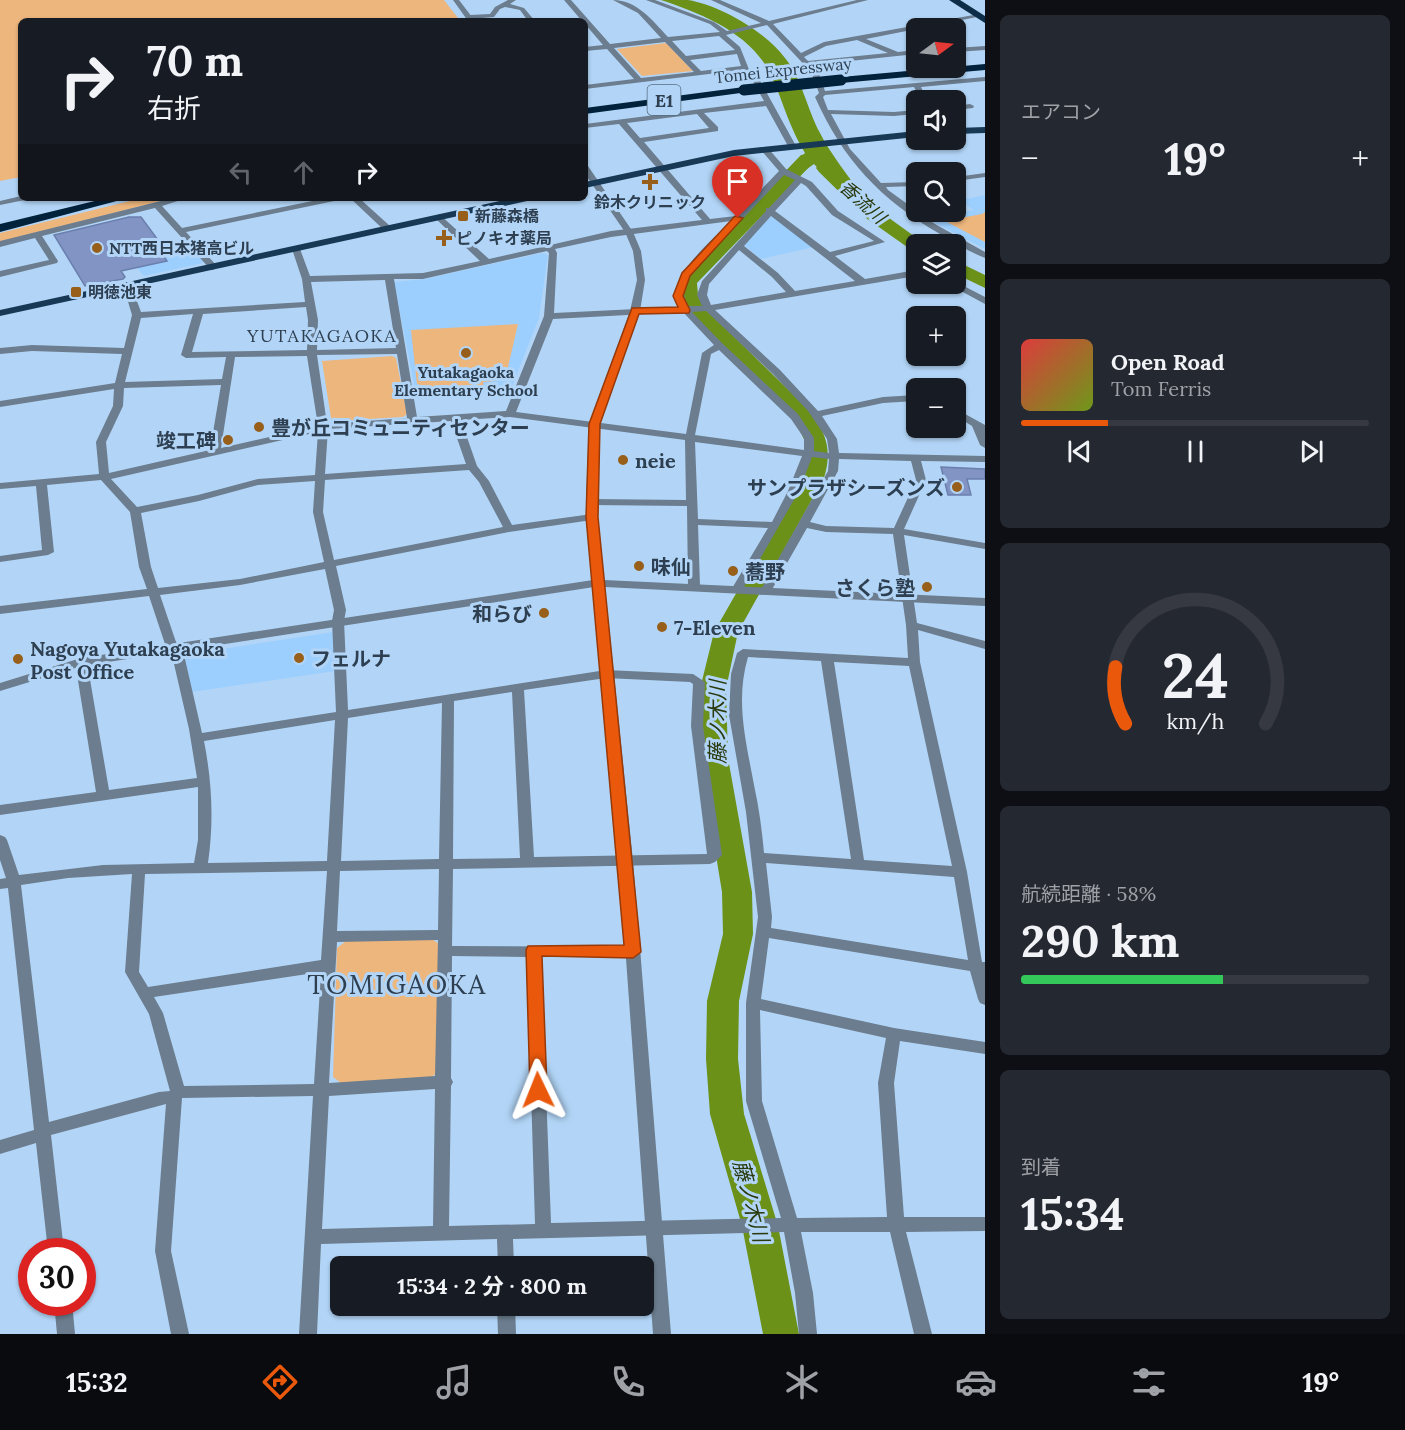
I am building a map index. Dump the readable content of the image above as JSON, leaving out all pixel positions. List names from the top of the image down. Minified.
{"streets":{"highway":["Tomei Expressway","E1"]},"districts":["YUTAKAGAOKA","TOMIGAOKA"],"water":["香流川","藤ノ木川"],"places":{"health":["鈴木クリニック","ピノキオ薬局"],"transit":["新藤森橋","明徳池東"],"other":["NTT西日本猪高ビル","Yutakagaoka Elementary School","豊が丘コミュニティセンター","竣工碑","neie","サンプラザシーズンズ","味仙","蕎野","さくら塾","和らび","7-Eleven","フェルナ","Nagoya Yutakagaoka Post Office"]},"north":"right","page":{"tile":["エアコン",["航続距離 · 58%","290 km"],["到着","15:34"]],"map_buttons":["+","−"],"turn":["70 m","右折"],"heat":["−","19°","+"],"song":["Open Road","Tom Ferris"],"limit":"30","trip":"15:34 · 2 分 · 800 m","tabs":["15:32","19°"],"gauge":["24","km/h"]}}
